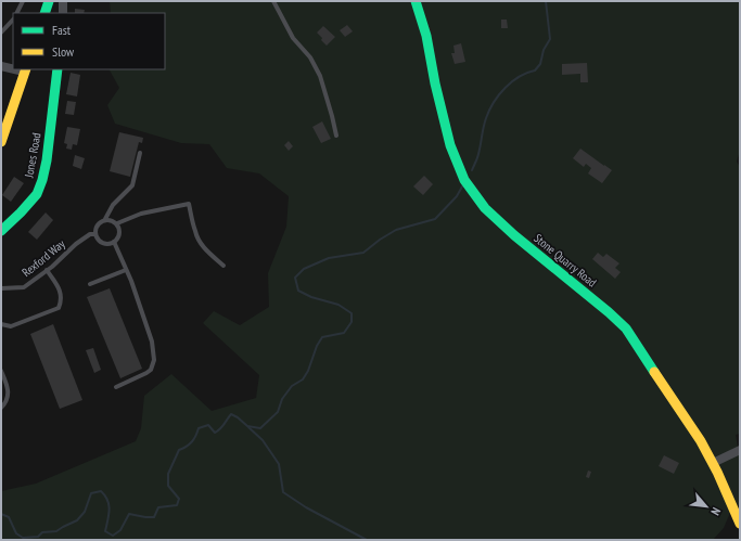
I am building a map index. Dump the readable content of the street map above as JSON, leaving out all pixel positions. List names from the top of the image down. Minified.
{"streets":{"street":["Jones Road","Stone Quarry Road"],"lane":["Rexford Way"]},"legend":["Fast","Slow"],"north":"bottom right"}
